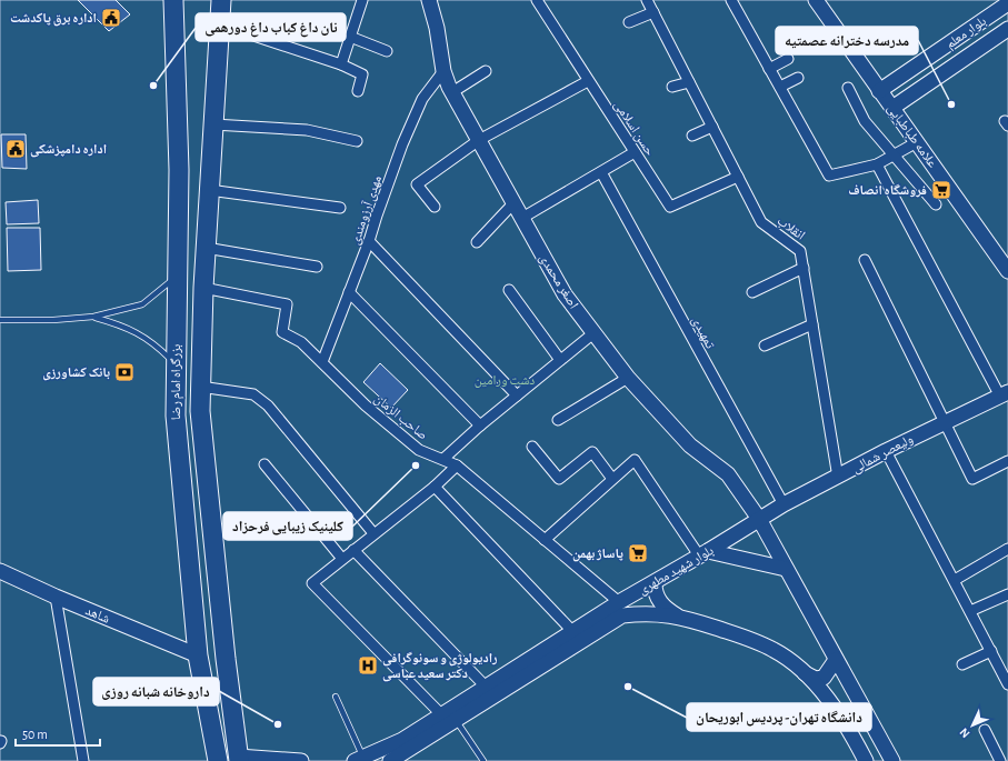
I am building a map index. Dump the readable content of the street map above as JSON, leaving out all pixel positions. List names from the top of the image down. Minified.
{"streets":{"highway":["بزرگراه امام رضا"],"main road":["بلوار معلم","علامه طباطبایی","اصغر محمدی","ولیعصر شمالی","بلوار شهید مطهری","شاهد"],"street":["حسن اسلامی","مهدی آرزومندی","انقلاب","تمهیدی","صاحب الزمان"]},"crossings":[["بلوار معلم","علامه طباطبایی"],["حسن اسلامی","انقلاب"],["مهدی آرزومندی","اصغر محمدی"],["مهدی آرزومندی","صاحب الزمان"],["انقلاب","ولیعصر شمالی"],["اصغر محمدی","ولیعصر شمالی"],["اصغر محمدی","بلوار شهید مطهری"],["تمهیدی","ولیعصر شمالی"],["بزرگراه امام رضا","صاحب الزمان"],["بزرگراه امام رضا","شاهد"],["صاحب الزمان","بلوار شهید مطهری"],["ولیعصر شمالی","بلوار شهید مطهری"]],"parks":["دشت ورامین"],"places":{"public building":["اداره برق پاکدشت","اداره دامپزشکی"],"other":["نان داغ کباب داغ دورهمی","مدرسه دخترانه عصمتیه","کلینیک زیبایی فرحزاد","دانشگاه تهران- پردیس ابوریحان","داروخانه شبانه روزی"],"supermarket":["فروشگاه انصاف","پاساژ بهمن"],"bank":["بانک کشاورزی"],"hospital":["رادیولوژی و سونوگرافی دکتر سعید عباسی"]},"scale_bar":"50 m","north":"bottom left"}
